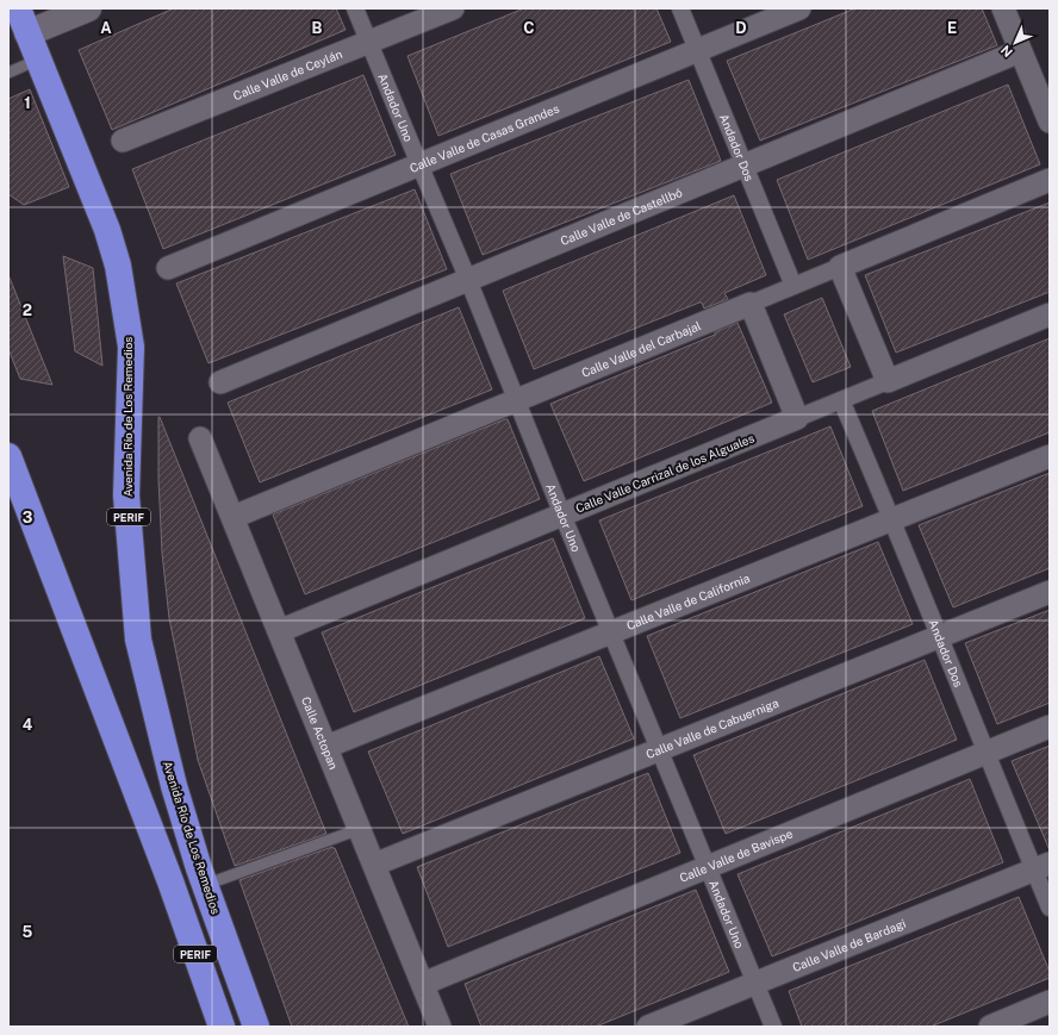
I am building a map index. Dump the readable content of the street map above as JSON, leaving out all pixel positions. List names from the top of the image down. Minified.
{"streets":{"highway":["Avenida Río de Los Remedios","PERIF"],"street":["Calle Valle de Ceylán","Andador Uno","Calle Valle de Casas Grandes","Andador Dos","Calle Valle de Castellbó","Calle Valle del Carbajal","Calle Valle Carrizal de los Alguales","Calle Valle de California","Calle Valle de Cabuerniga","Calle Actopan","Calle Valle de Bavispe","Calle Valle de Bardagi"]},"crossings":[["Calle Valle de Ceylán","Andador Uno"],["Andador Uno","Calle Valle de Casas Grandes"],["Andador Uno","Calle Valle de Castellbó"],["Andador Uno","Calle Valle del Carbajal"],["Andador Uno","Calle Valle Carrizal de los Alguales"],["Andador Uno","Calle Valle de California"],["Andador Uno","Calle Valle de Cabuerniga"],["Andador Uno","Calle Valle de Bavispe"],["Andador Uno","Calle Valle de Bardagi"],["Calle Valle de Casas Grandes","Andador Dos"],["Andador Dos","Calle Valle de Castellbó"],["Andador Dos","Calle Valle del Carbajal"],["Andador Dos","Calle Valle Carrizal de los Alguales"],["Andador Dos","Calle Valle de California"],["Andador Dos","Calle Valle de Cabuerniga"],["Andador Dos","Calle Valle de Bavispe"],["Andador Dos","Calle Valle de Bardagi"],["Calle Valle del Carbajal","Calle Actopan"],["Calle Valle Carrizal de los Alguales","Calle Actopan"],["Calle Valle de California","Calle Actopan"],["Calle Valle de Cabuerniga","Calle Actopan"],["Calle Actopan","Calle Valle de Bavispe"]],"north":"bottom left","grid":{"columns":["A","B","C","D","E"],"rows":["1","2","3","4","5"]}}
